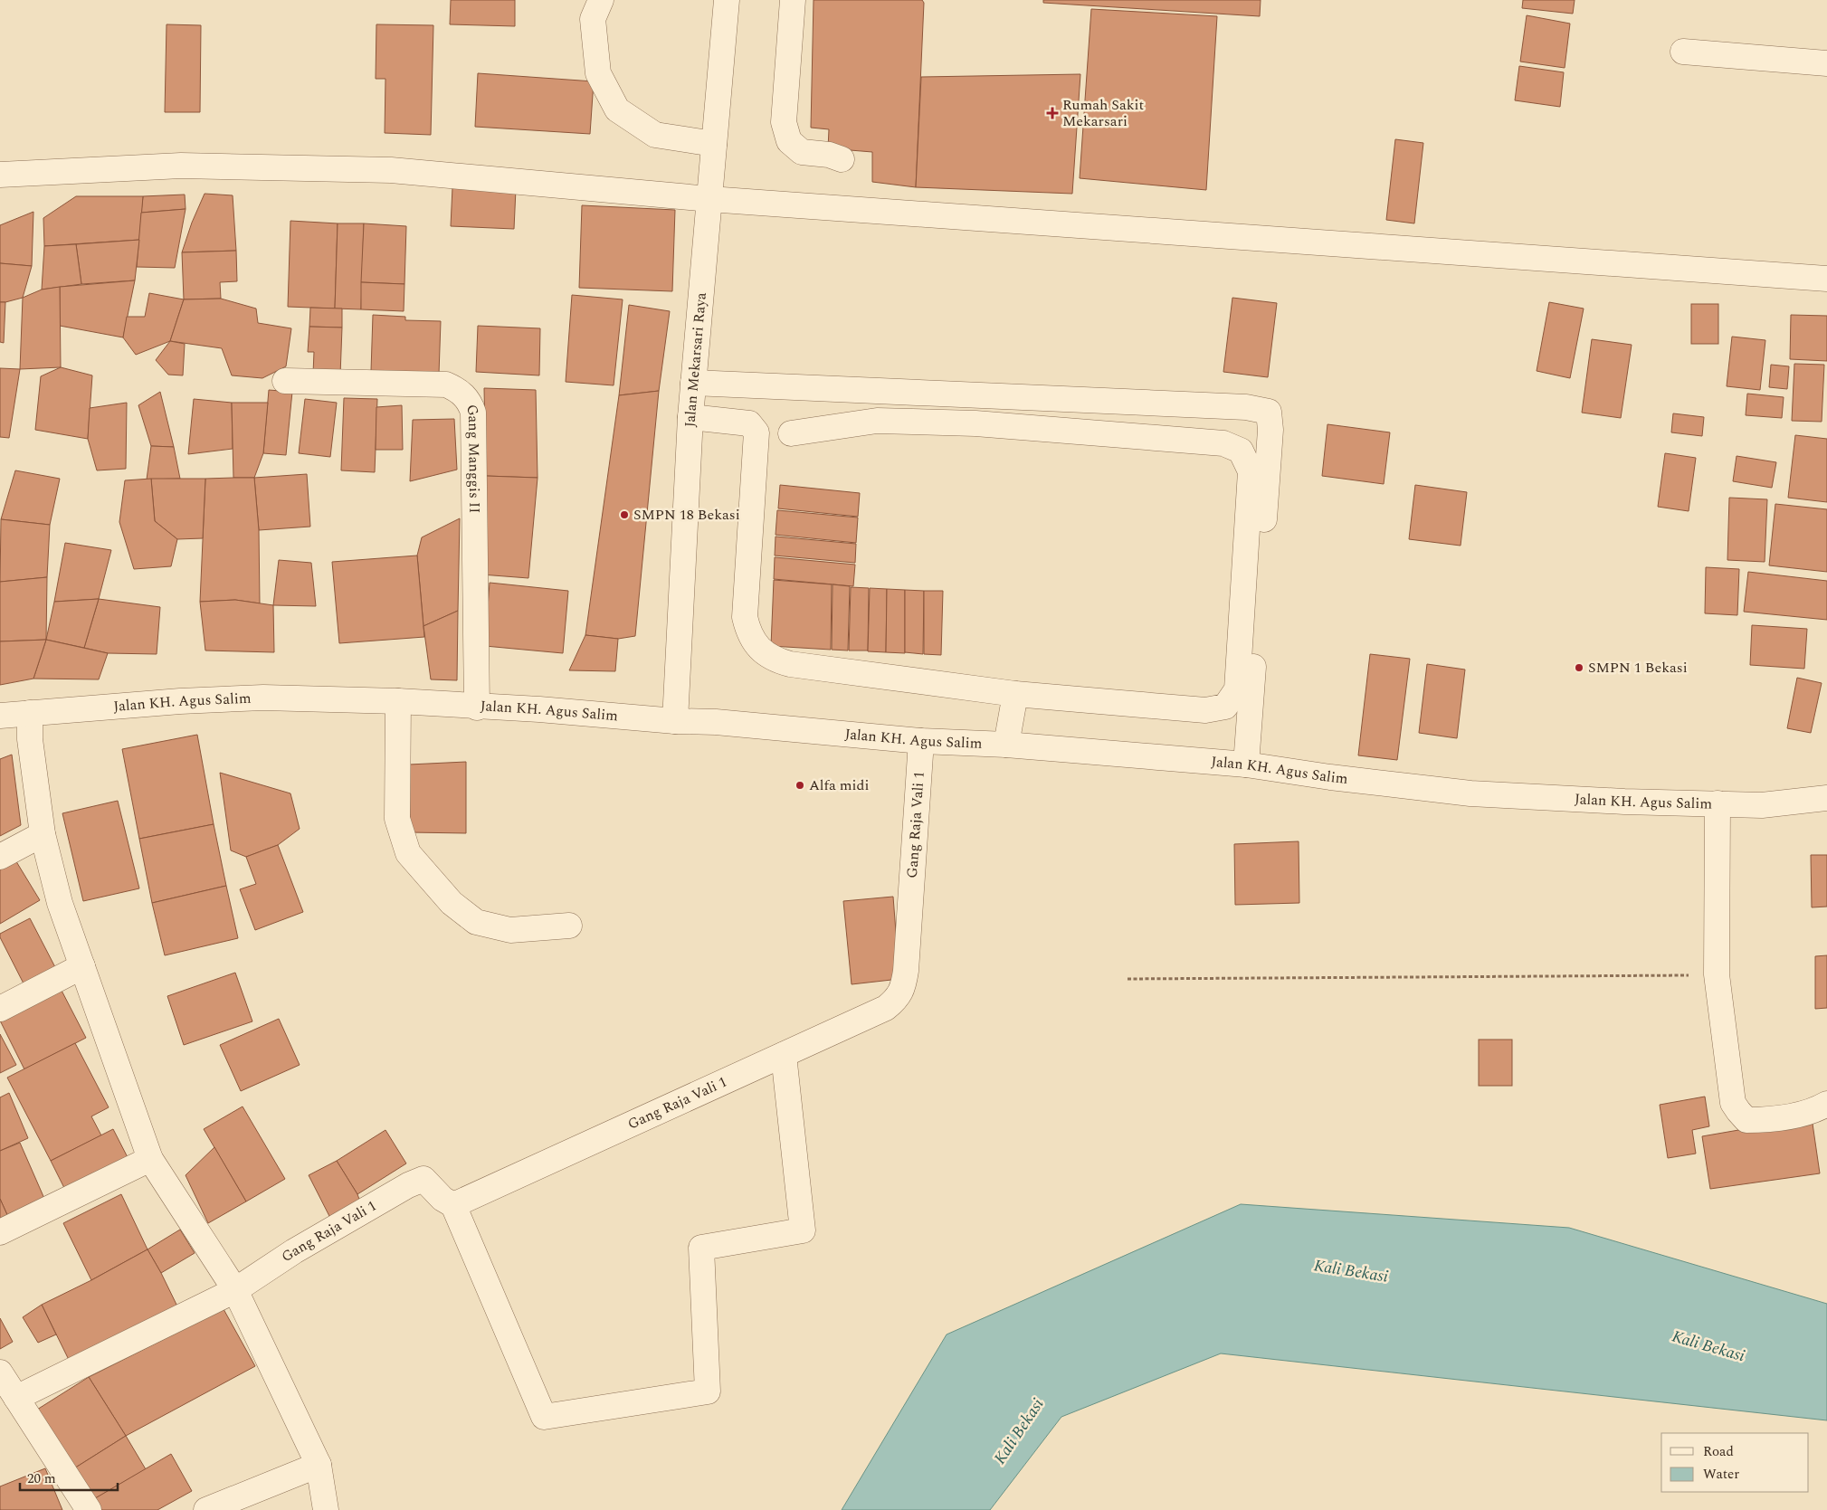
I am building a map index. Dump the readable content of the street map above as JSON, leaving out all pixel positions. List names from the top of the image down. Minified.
{"streets":{"street":["Jalan Mekarsari Raya","Gang Manggis II","Jalan KH. Agus Salim","Gang Raja Vali 1"]},"crossings":[["Jalan Mekarsari Raya","Jalan KH. Agus Salim"],["Gang Manggis II","Jalan KH. Agus Salim"],["Jalan KH. Agus Salim","Gang Raja Vali 1"]],"water":["Kali Bekasi"],"places":{"health":["Rumah Sakit Mekarsari"],"other":["SMPN 18 Bekasi","SMPN 1 Bekasi","Alfa midi"]},"legend":["Road","Water"],"scale_bar":"20 m"}
